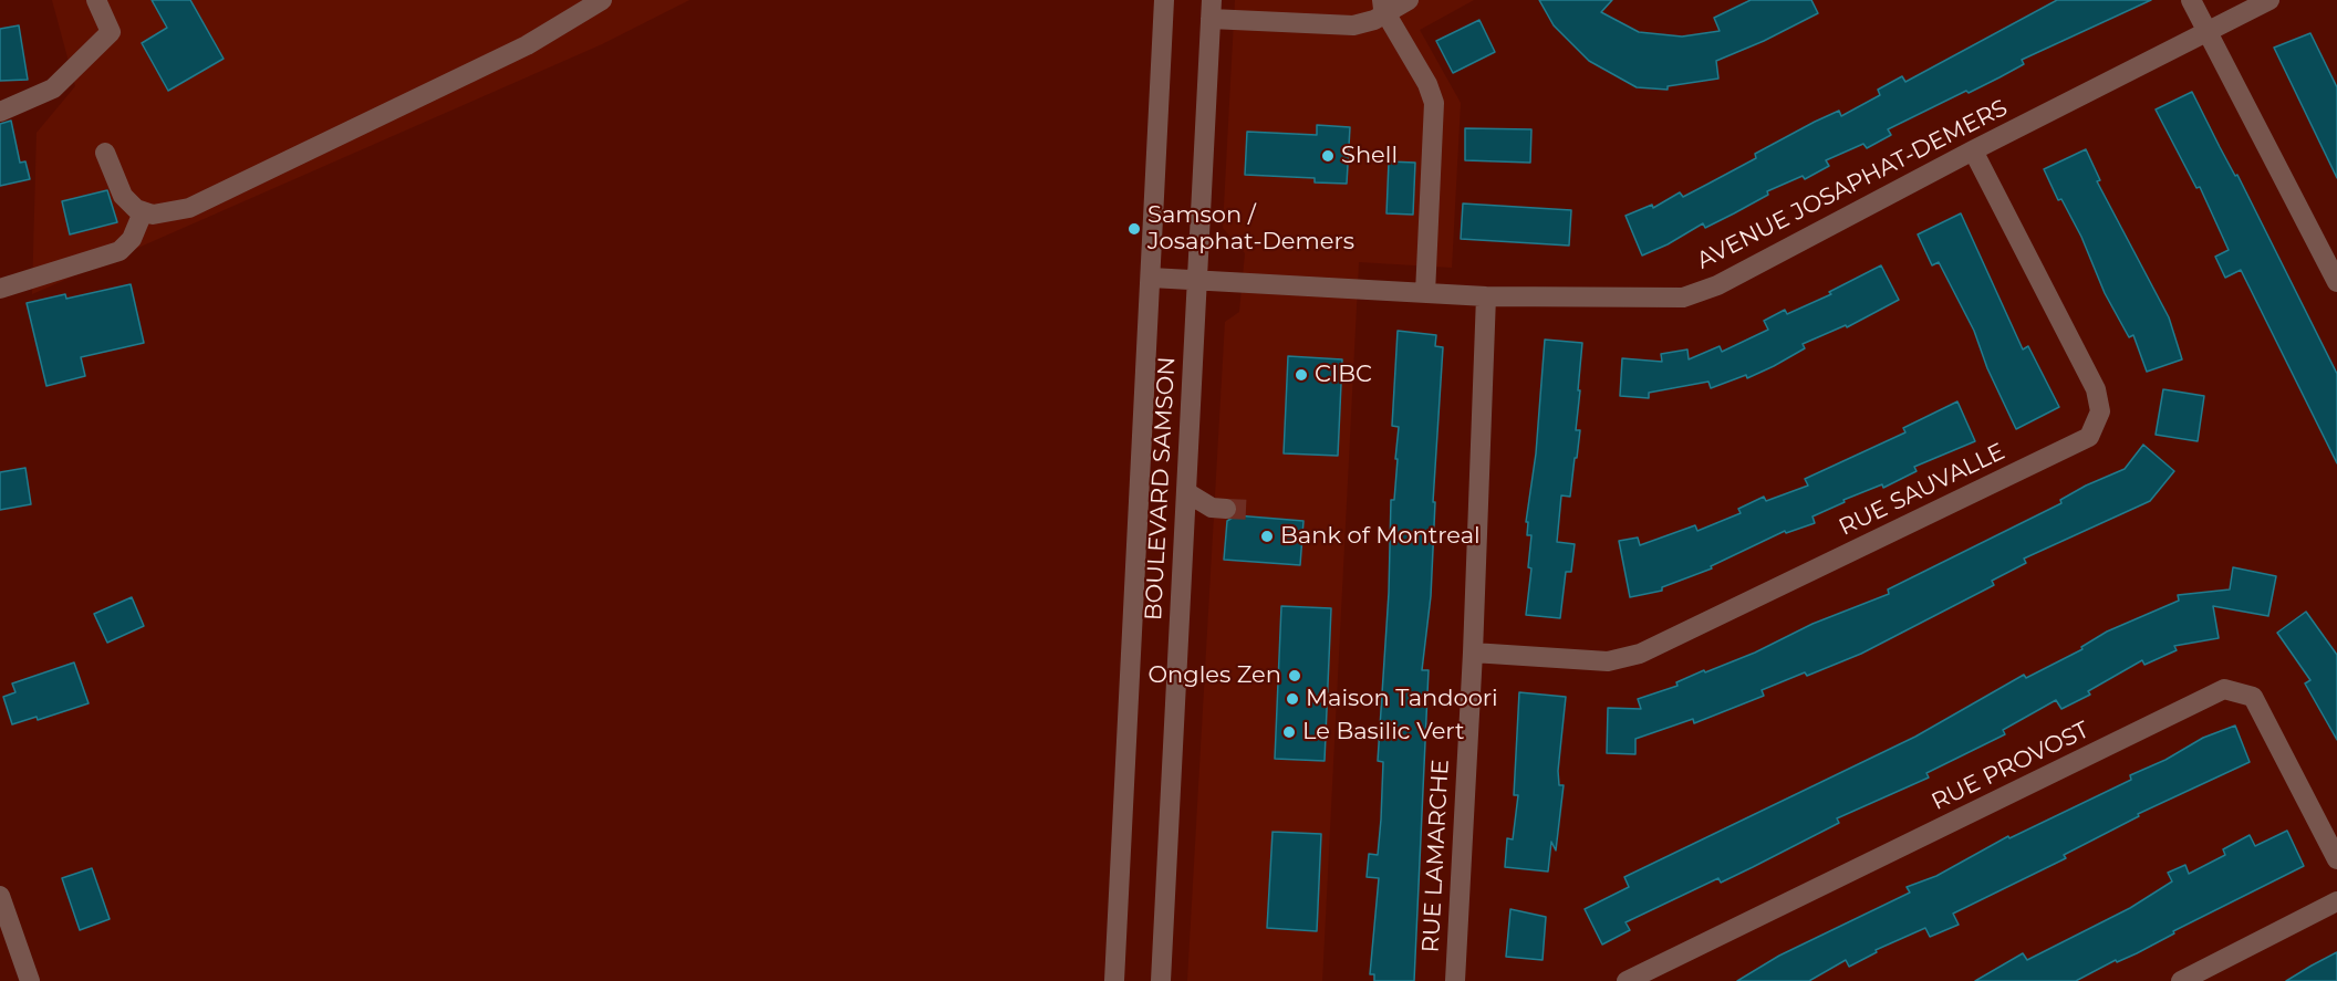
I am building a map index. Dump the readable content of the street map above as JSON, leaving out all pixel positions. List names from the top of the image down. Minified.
{"streets":{"street":["AVENUE JOSAPHAT-DEMERS","BOULEVARD SAMSON","RUE SAUVALLE","RUE PROVOST","RUE LAMARCHE"]},"crossings":[["AVENUE JOSAPHAT-DEMERS","BOULEVARD SAMSON"],["AVENUE JOSAPHAT-DEMERS","RUE SAUVALLE"],["AVENUE JOSAPHAT-DEMERS","RUE LAMARCHE"],["RUE SAUVALLE","RUE LAMARCHE"]],"places":["Shell","Samson / Josaphat-Demers","CIBC","Bank of Montreal","Ongles Zen","Maison Tandoori","Le Basilic Vert"]}
